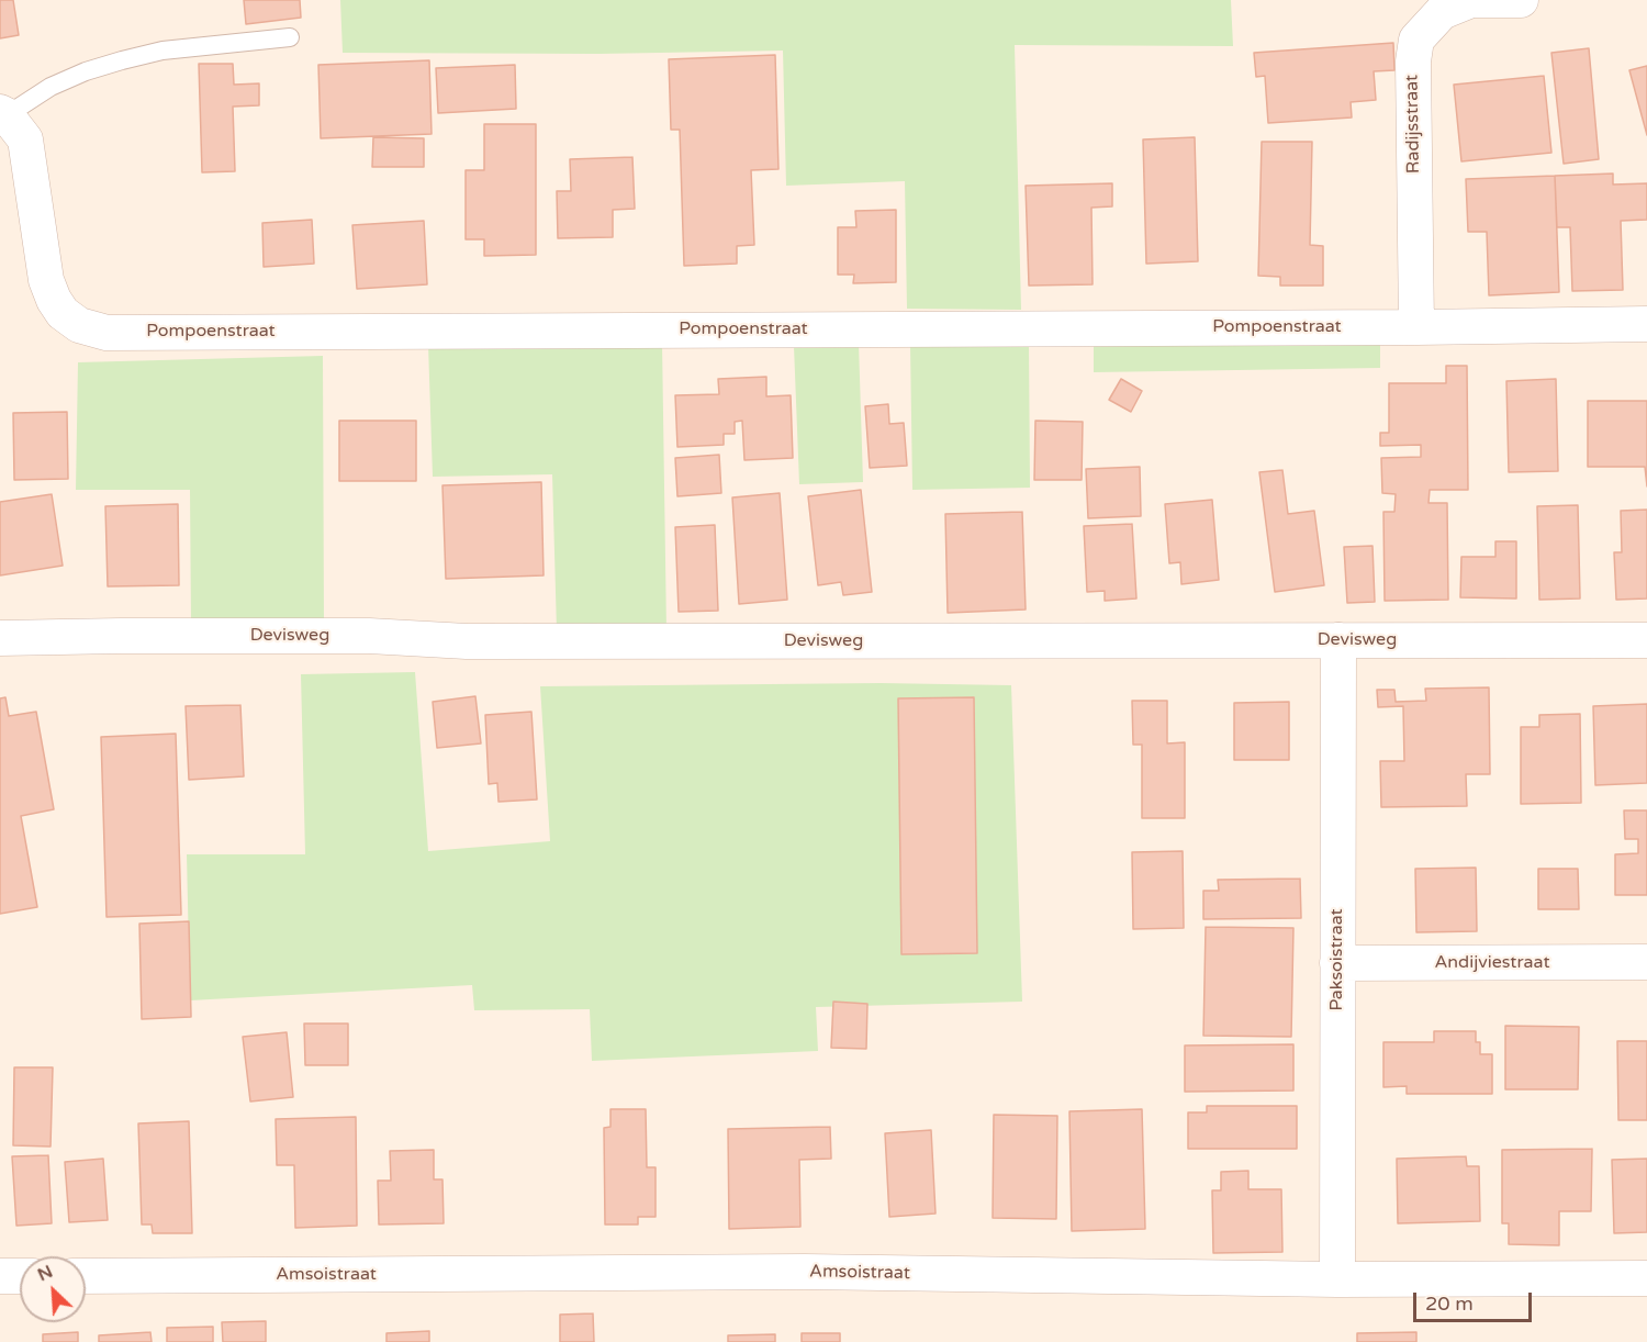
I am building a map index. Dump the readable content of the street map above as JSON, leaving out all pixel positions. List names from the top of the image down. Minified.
{"streets":{"street":["Radijsstraat","Pompoenstraat","Devisweg","Paksoistraat","Andijviestraat","Amsoistraat"]},"crossings":[["Radijsstraat","Pompoenstraat"],["Devisweg","Paksoistraat"],["Paksoistraat","Andijviestraat"],["Paksoistraat","Amsoistraat"]],"scale_bar":"20 m","north":"top left"}
